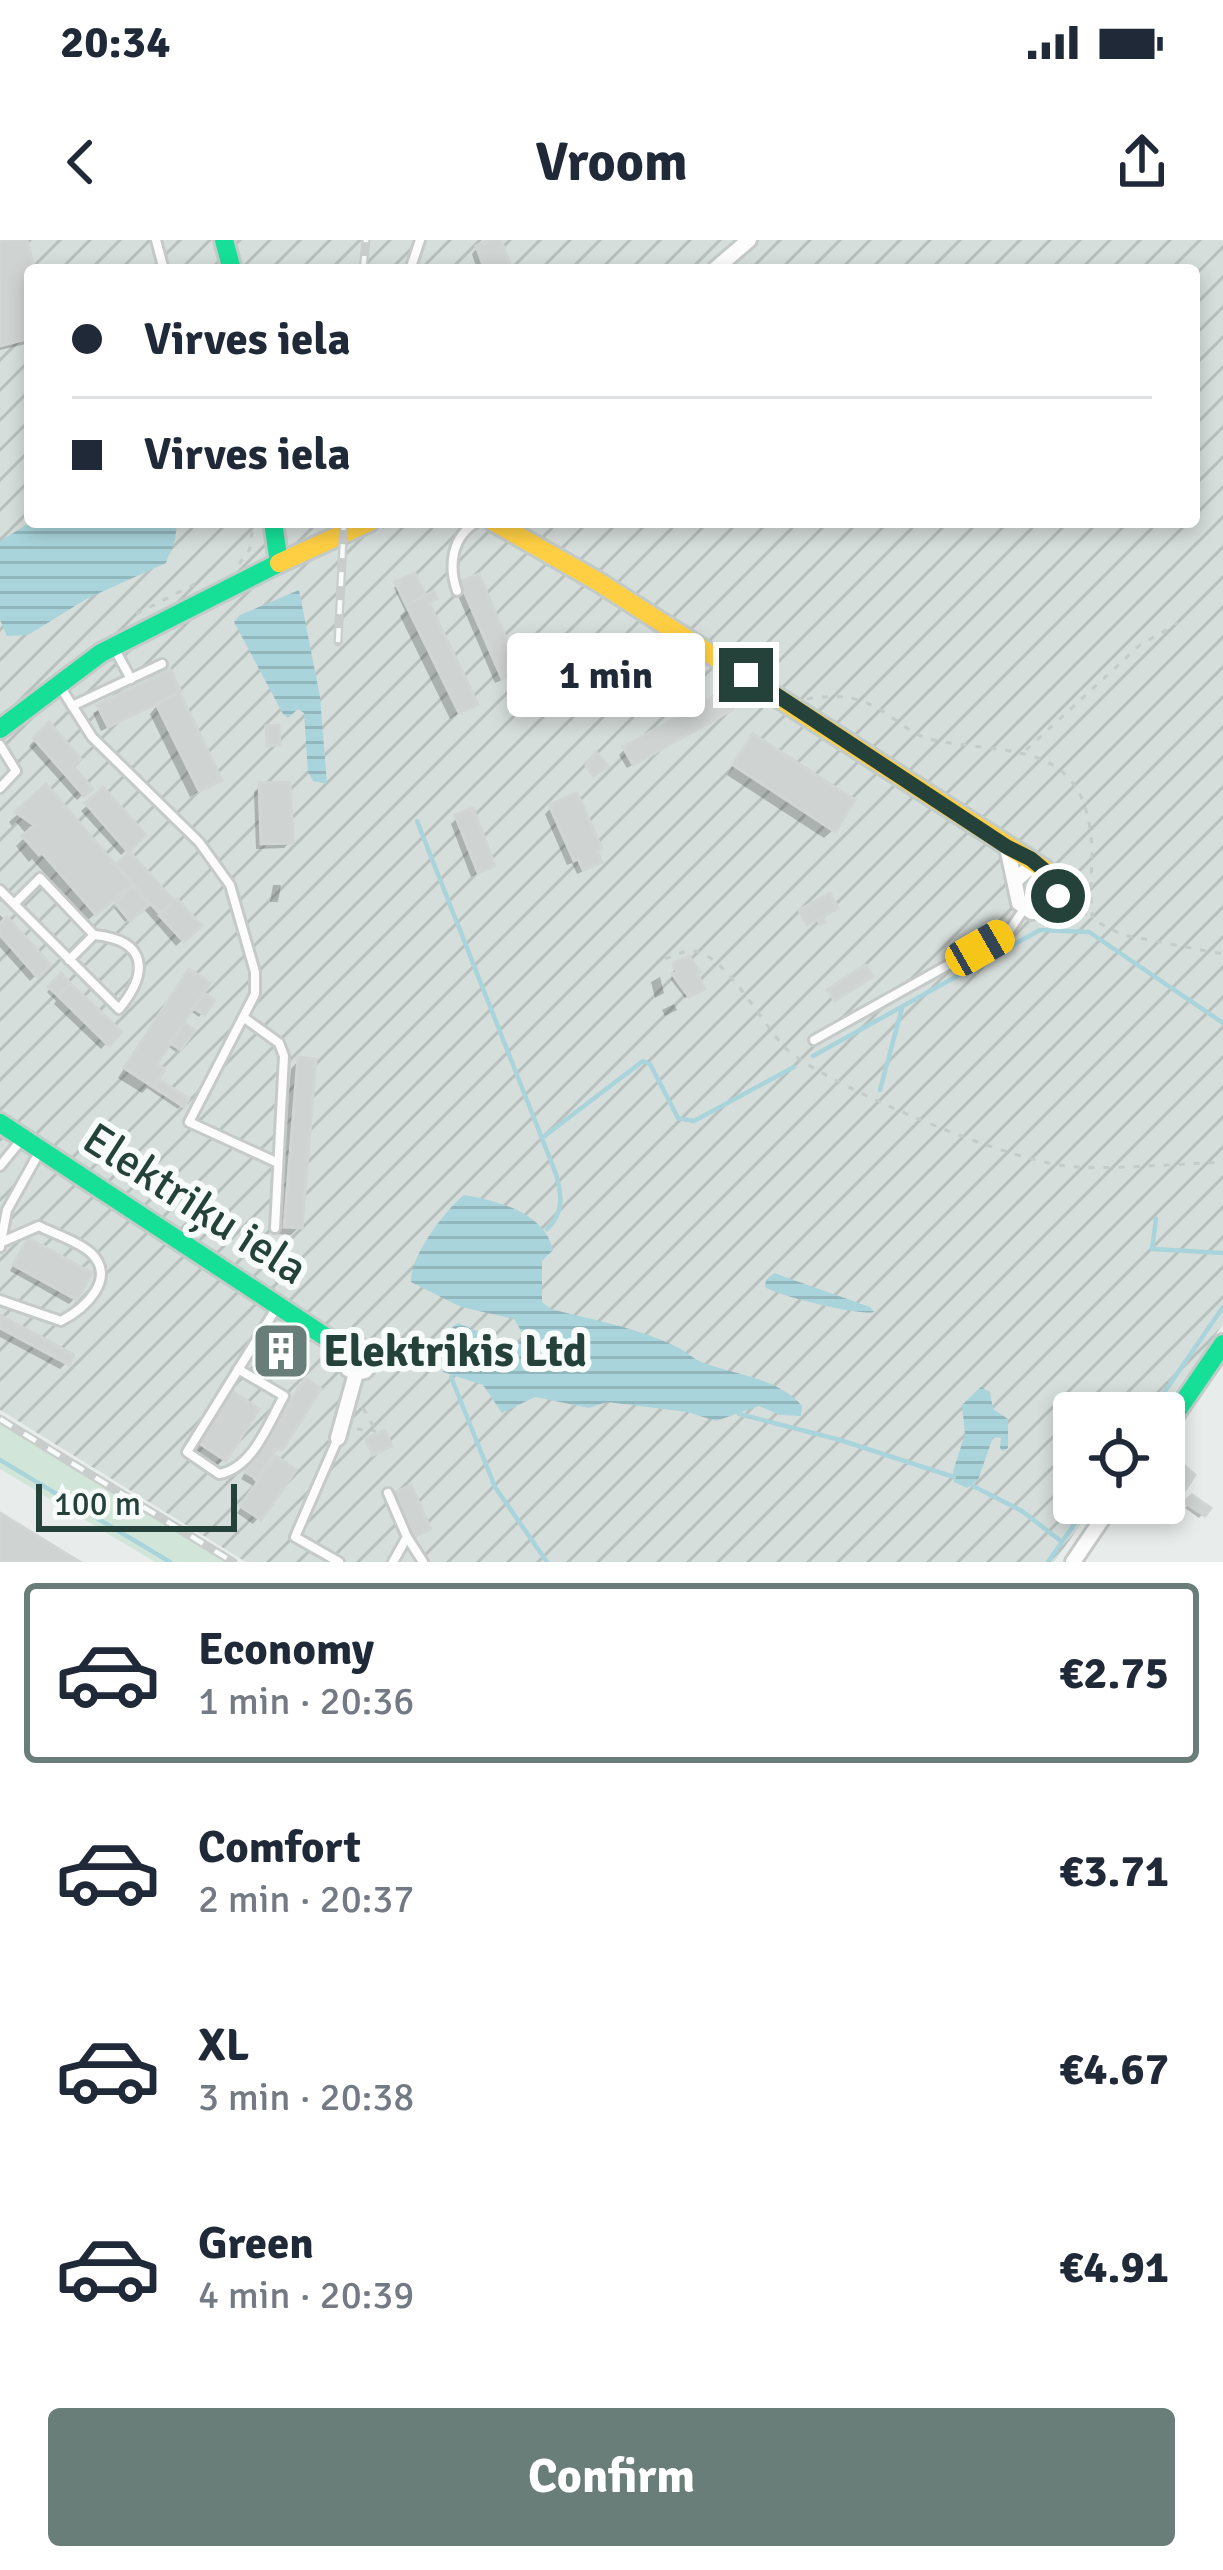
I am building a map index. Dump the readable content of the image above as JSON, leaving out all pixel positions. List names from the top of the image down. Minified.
{"streets":{"street":["Elektriķu iela"]},"places":{"building":["Elektrikis Ltd"]},"scale_bar":"100 m","page":{"status":"20:34","header":"Vroom","banner":["Virves iela","Virves iela"],"bubble":"1 min","scale":"100 m","list":[{"name":"Economy","note":"1 min · 20:36","value":"€2.75"},{"name":"Comfort","note":"2 min · 20:37","value":"€3.71"},{"name":"XL","note":"3 min · 20:38","value":"€4.67"},{"name":"Green","note":"4 min · 20:39","value":"€4.91"}],"buttons":"Confirm"}}
